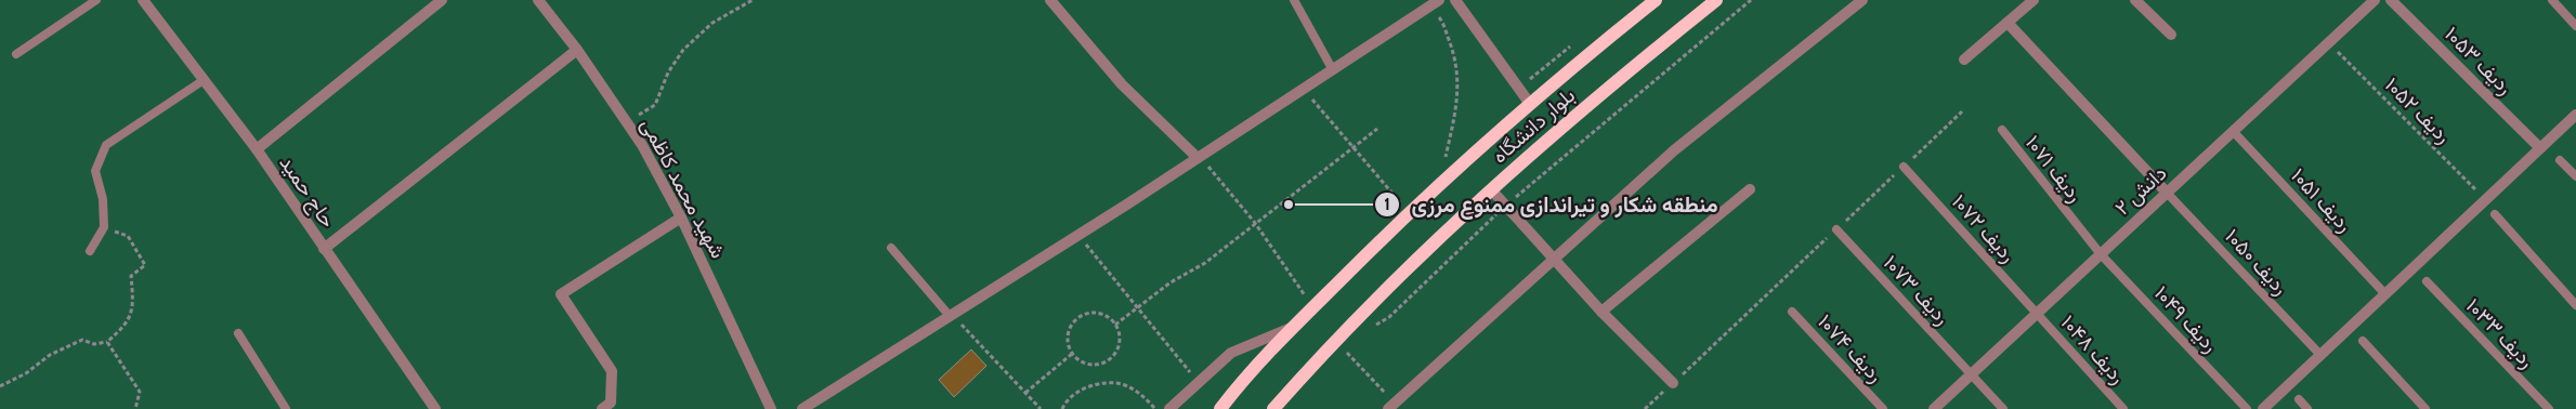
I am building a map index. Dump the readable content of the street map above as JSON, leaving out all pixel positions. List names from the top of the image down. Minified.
{"streets":{"main road":["بلوار دانشگاه"],"street":["ردیف ۱۰۵۳","شهید محمد کاظمی","دانش ۲","حاج حمید"],"lane":["ردیف ۱۰۷۱","ردیف ۱۰۵۱","ردیف ۱۰۷۲","ردیف ۱۰۵۰","ردیف ۱۰۷۳","ردیف ۱۰۴۹","ردیف ۱۰۳۳","ردیف ۱۰۷۴","ردیف ۱۰۴۸"],"path":["ردیف ۱۰۵۲"]},"crossings":[["ردیف ۱۰۵۲","دانش ۲"],["ردیف ۱۰۷۱","دانش ۲"],["ردیف ۱۰۷۱","ردیف ۱۰۴۹"],["دانش ۲","ردیف ۱۰۵۱"],["دانش ۲","ردیف ۱۰۷۲"],["دانش ۲","ردیف ۱۰۵۰"],["دانش ۲","ردیف ۱۰۷۳"],["دانش ۲","ردیف ۱۰۴۹"],["دانش ۲","ردیف ۱۰۴۸"],["ردیف ۱۰۷۲","ردیف ۱۰۴۸"]],"places":["منطقه شکار و تیراندازی ممنوع مرزی"]}
